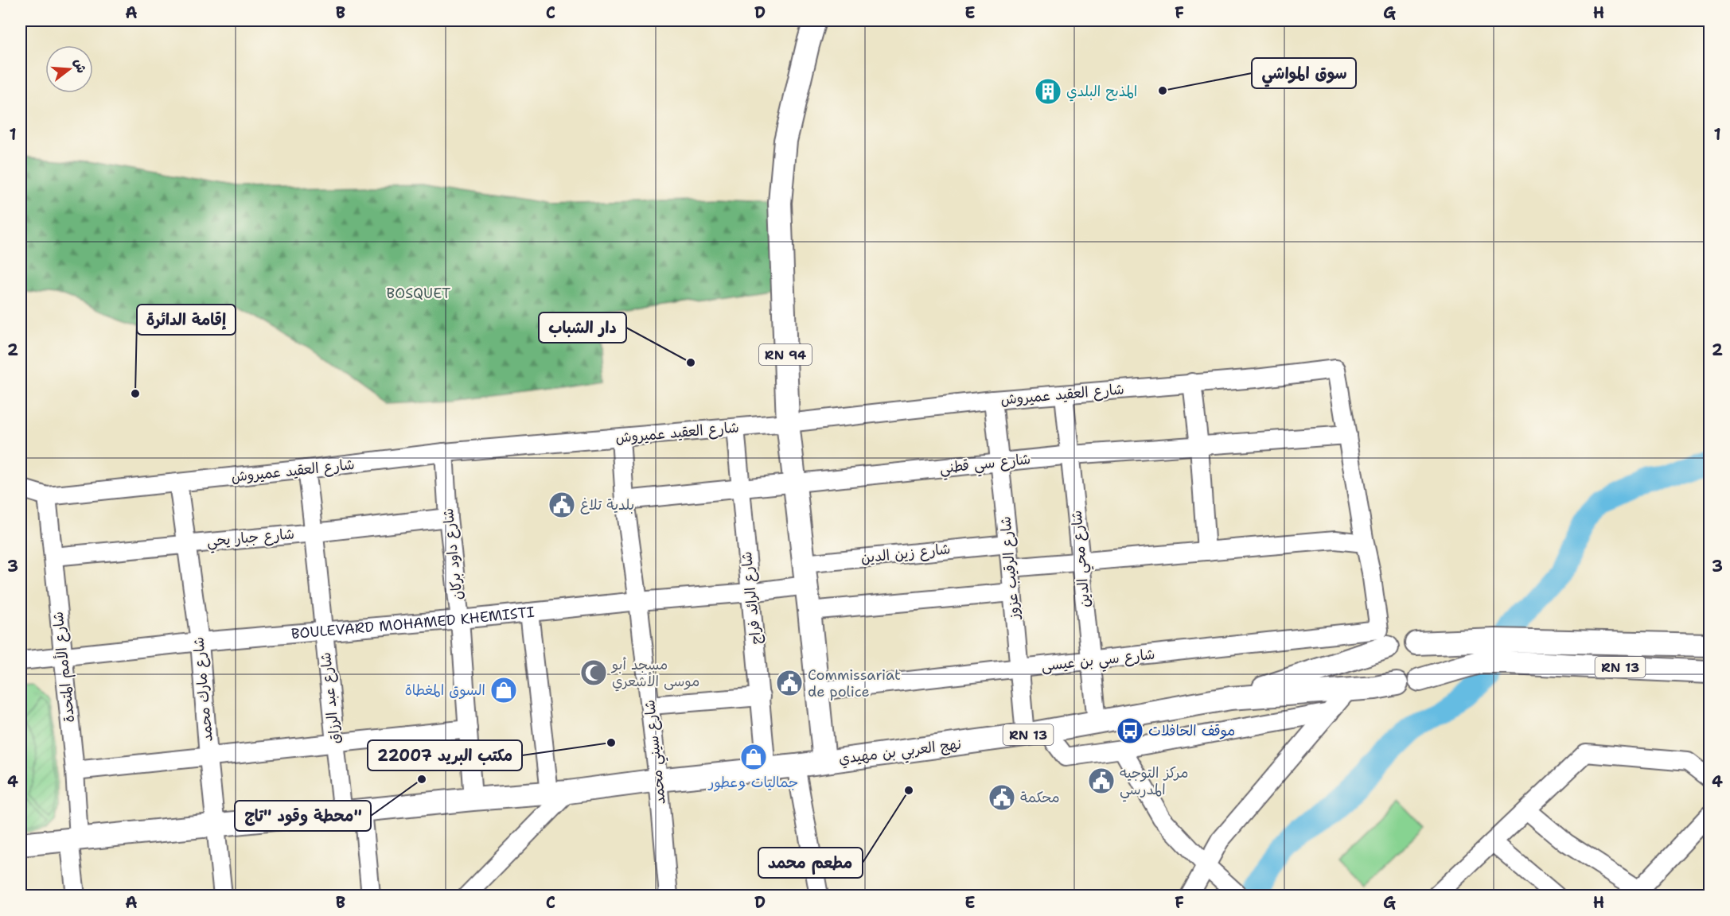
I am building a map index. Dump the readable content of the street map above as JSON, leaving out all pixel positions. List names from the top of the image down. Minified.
{"streets":{"main road":["RN 94","RN 13","نهج العربي بن مهيدي"],"street":["شارع العقيد عميروش","شارع سي قطني","شارع جبار يحي","شارع زين الدين","شارع داود بركان","شارع محي الدين","شارع الرقيب عزوز","شارع الرائد فراج","BOULEVARD MOHAMED KHEMISTI","شارع سي بن عيسى","شارع الأمم المتحدة","شارع مارك محمد","شارع عبد الرزاق","شارع سيني محمد"]},"crossings":[["RN 94","شارع العقيد عميروش"],["RN 94","شارع سي قطني"],["RN 94","شارع زين الدين"],["RN 94","BOULEVARD MOHAMED KHEMISTI"],["RN 94","شارع سي بن عيسى"],["RN 94","نهج العربي بن مهيدي"],["شارع العقيد عميروش","شارع سي قطني"],["شارع العقيد عميروش","شارع داود بركان"],["شارع العقيد عميروش","شارع محي الدين"],["شارع العقيد عميروش","شارع الرقيب عزوز"],["شارع العقيد عميروش","شارع الرائد فراج"],["شارع العقيد عميروش","شارع الأمم المتحدة"],["شارع العقيد عميروش","شارع مارك محمد"],["شارع العقيد عميروش","شارع عبد الرزاق"],["شارع العقيد عميروش","شارع سيني محمد"],["شارع سي قطني","شارع محي الدين"],["شارع سي قطني","شارع الرقيب عزوز"],["شارع سي قطني","شارع الرائد فراج"],["شارع سي قطني","شارع سيني محمد"],["شارع جبار يحي","شارع داود بركان"],["شارع جبار يحي","شارع الأمم المتحدة"],["شارع جبار يحي","شارع مارك محمد"],["شارع جبار يحي","شارع عبد الرزاق"],["شارع زين الدين","شارع الرقيب عزوز"],["شارع زين الدين","BOULEVARD MOHAMED KHEMISTI"],["شارع داود بركان","BOULEVARD MOHAMED KHEMISTI"],["شارع داود بركان","RN 13"],["شارع محي الدين","شارع سي بن عيسى"],["شارع محي الدين","نهج العربي بن مهيدي"],["شارع الرقيب عزوز","شارع سي بن عيسى"],["شارع الرقيب عزوز","نهج العربي بن مهيدي"],["شارع الرائد فراج","BOULEVARD MOHAMED KHEMISTI"],["شارع الرائد فراج","نهج العربي بن مهيدي"],["BOULEVARD MOHAMED KHEMISTI","شارع الأمم المتحدة"],["BOULEVARD MOHAMED KHEMISTI","شارع مارك محمد"],["BOULEVARD MOHAMED KHEMISTI","شارع عبد الرزاق"],["BOULEVARD MOHAMED KHEMISTI","شارع سيني محمد"],["شارع سي بن عيسى","RN 13"],["شارع الأمم المتحدة","RN 13"],["RN 13","شارع مارك محمد"],["RN 13","شارع عبد الرزاق"],["RN 13","نهج العربي بن مهيدي"],["نهج العربي بن مهيدي","شارع سيني محمد"]],"parks":["BOSQUET"],"places":{"other":["سوق المواشي","دار الشباب","إقامة الدائرة","مكتب البريد 22007","محطة وقود \"تاج\"","مطعم محمد"],"building":["المذبح البلدي"],"public building":["بلدية تلاغ","Commissariat de police","مركز التوجيه المدرسي","محكمة"],"mosque":["مسجد أبو موسى الأشعري"],"shop":["السوق المغطاة","جماليات وعطور"],"bus stop":["موقف الحافلات"]},"north":"right","grid":{"columns":["A","B","C","D","E","F","G","H"],"rows":["1","2","3","4"]}}
